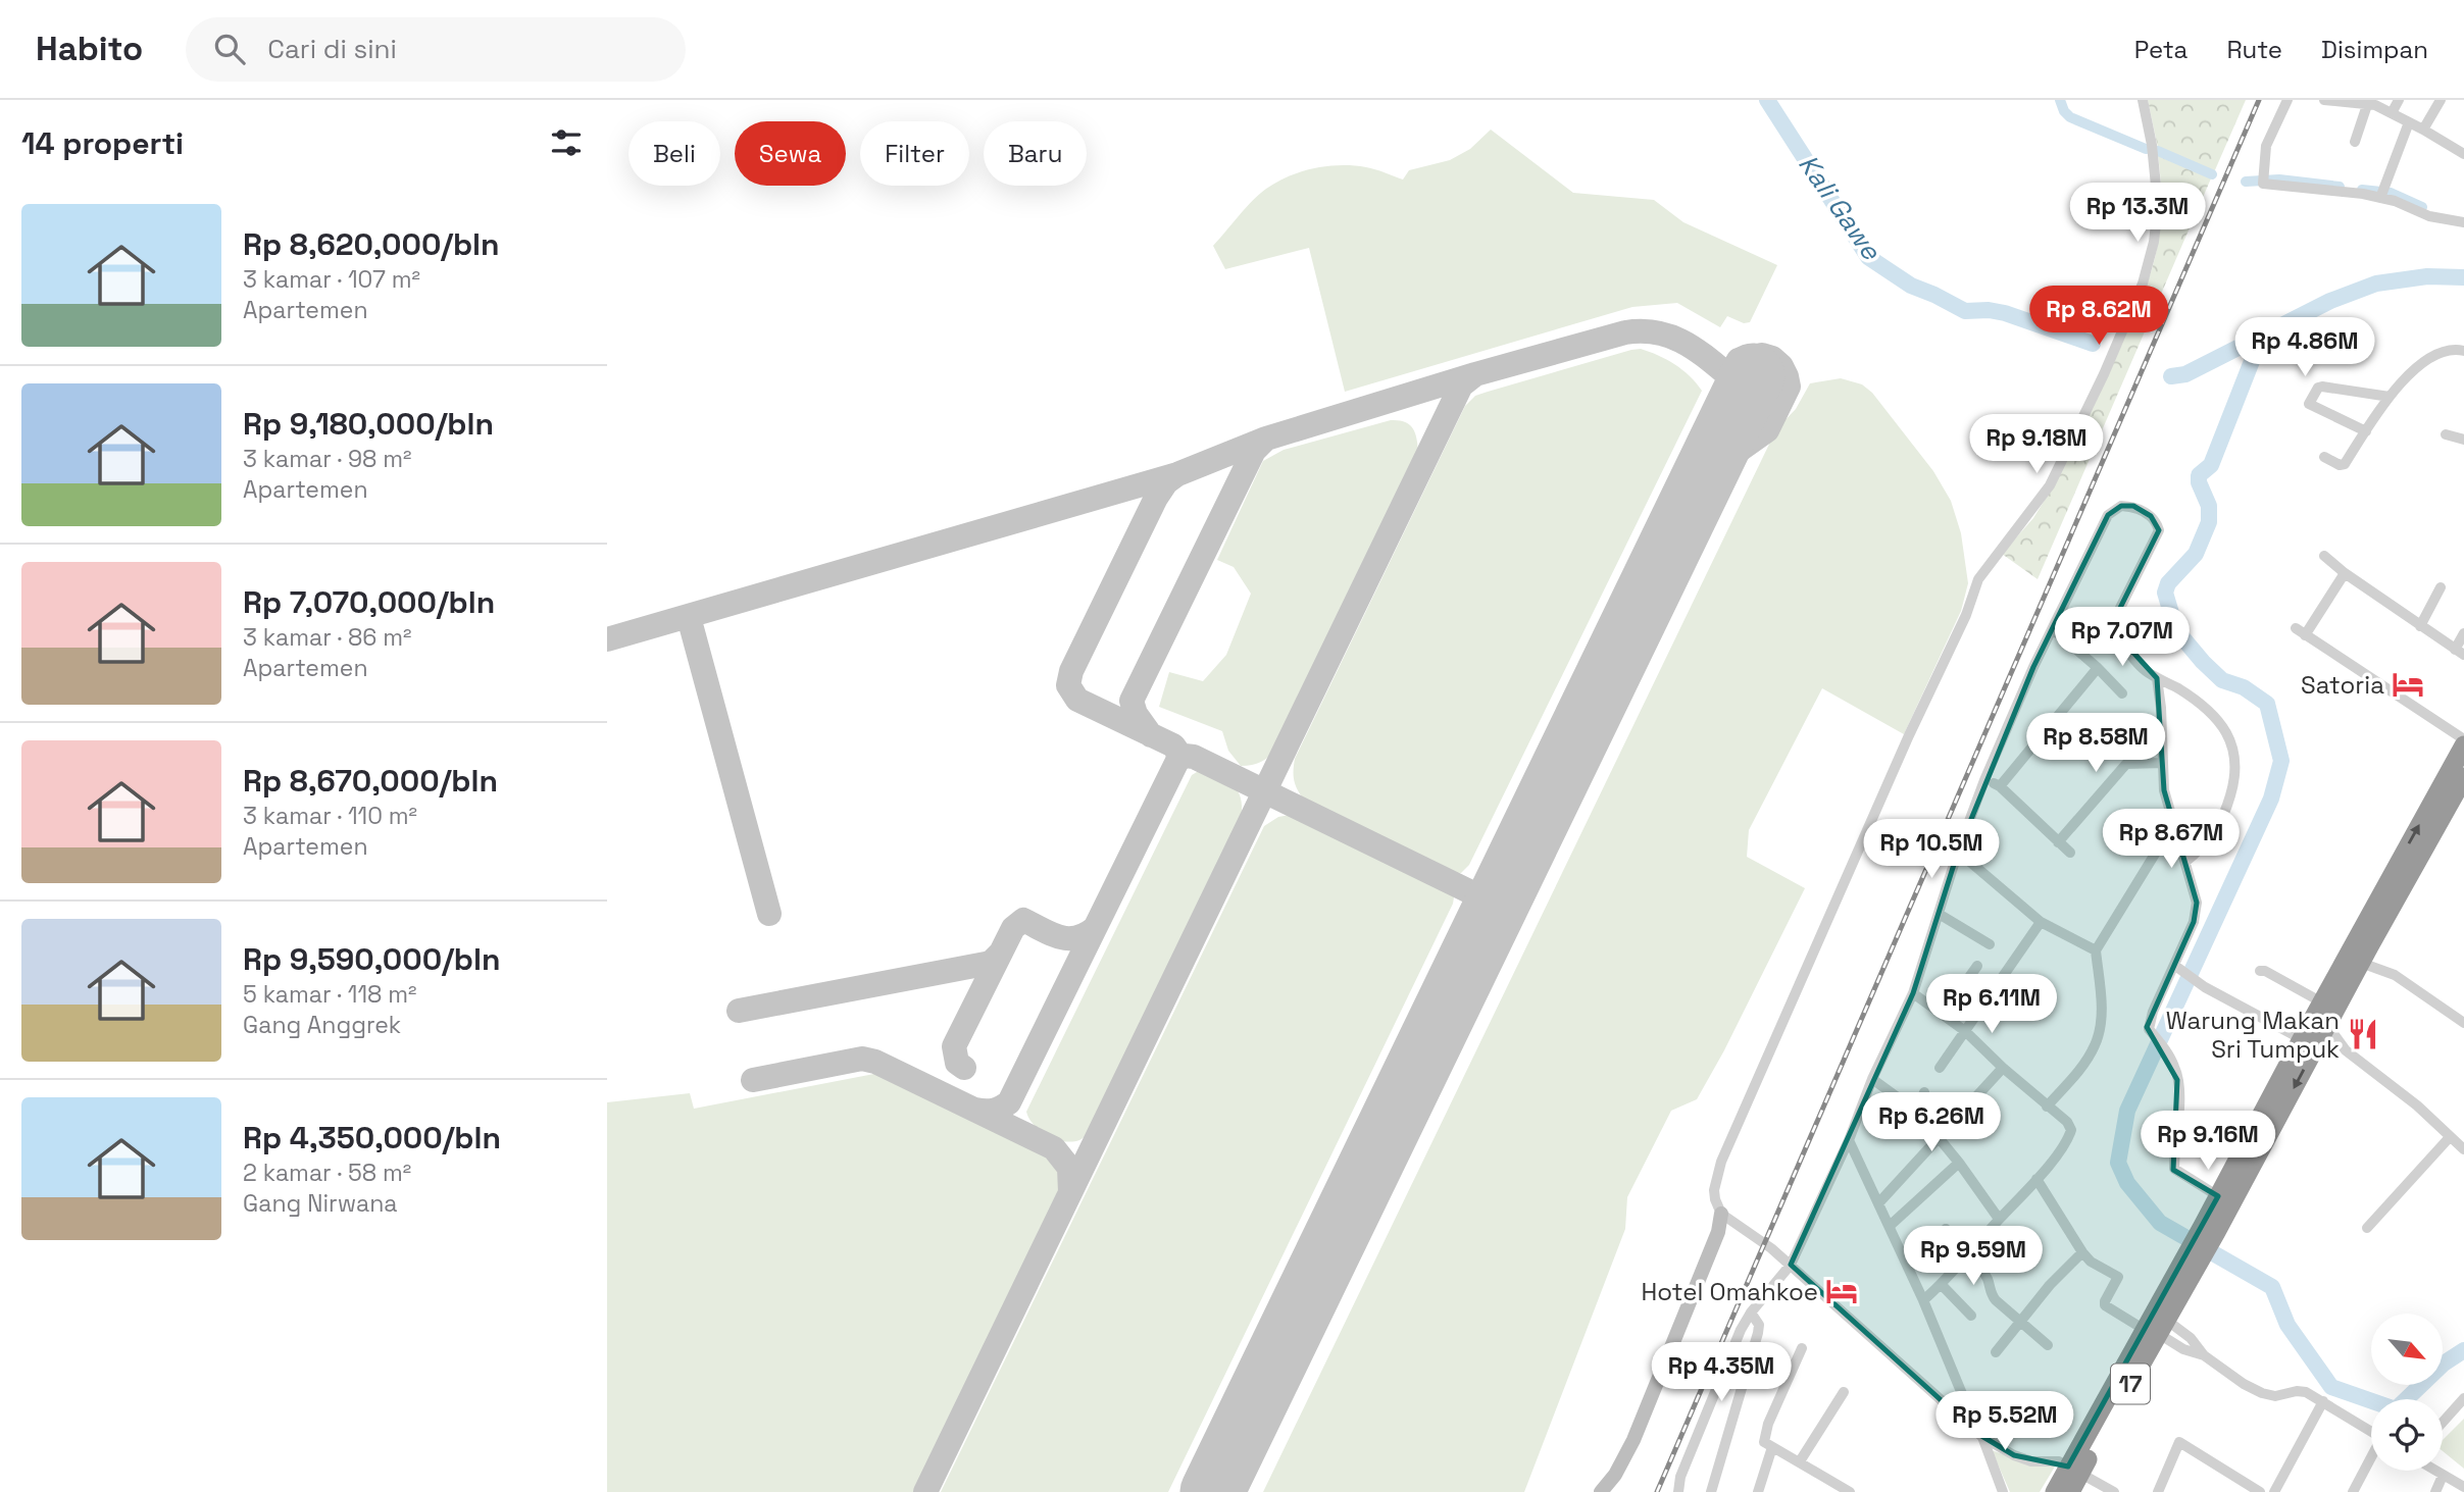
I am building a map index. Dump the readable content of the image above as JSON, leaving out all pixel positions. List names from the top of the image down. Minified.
{"streets":{"highway":["17"]},"water":["Kali Gawe"],"places":{"hotel":["Satoria","Hotel Omahkoe"],"restaurant":["Warung Makan Sri Tumpuk"]},"north":"bottom right","page":{"header":"Habito","search":"Cari di sini","nav":["Peta","Rute","Disimpan"],"heading":"14 properti","chip":["Beli","Sewa","Filter","Baru"],"price":["Rp 13.3M","Rp 8.62M","Rp 4.86M","Rp 9.18M","Rp 7.07M","Rp 8.58M","Rp 8.67M","Rp 10.5M","Rp 6.11M","Rp 6.26M","Rp 9.16M","Rp 9.59M","Rp 4.35M","Rp 5.52M"],"list":[{"name":"Rp 8,620,000/bln","note":"3 kamar · 107 m² · Apartemen"},{"name":"Rp 9,180,000/bln","note":"3 kamar · 98 m² · Apartemen"},{"name":"Rp 7,070,000/bln","note":"3 kamar · 86 m² · Apartemen"},{"name":"Rp 8,670,000/bln","note":"3 kamar · 110 m² · Apartemen"},{"name":"Rp 9,590,000/bln","note":"5 kamar · 118 m² · Gang Anggrek"},{"name":"Rp 4,350,000/bln","note":"2 kamar · 58 m² · Gang Nirwana"}]}}
